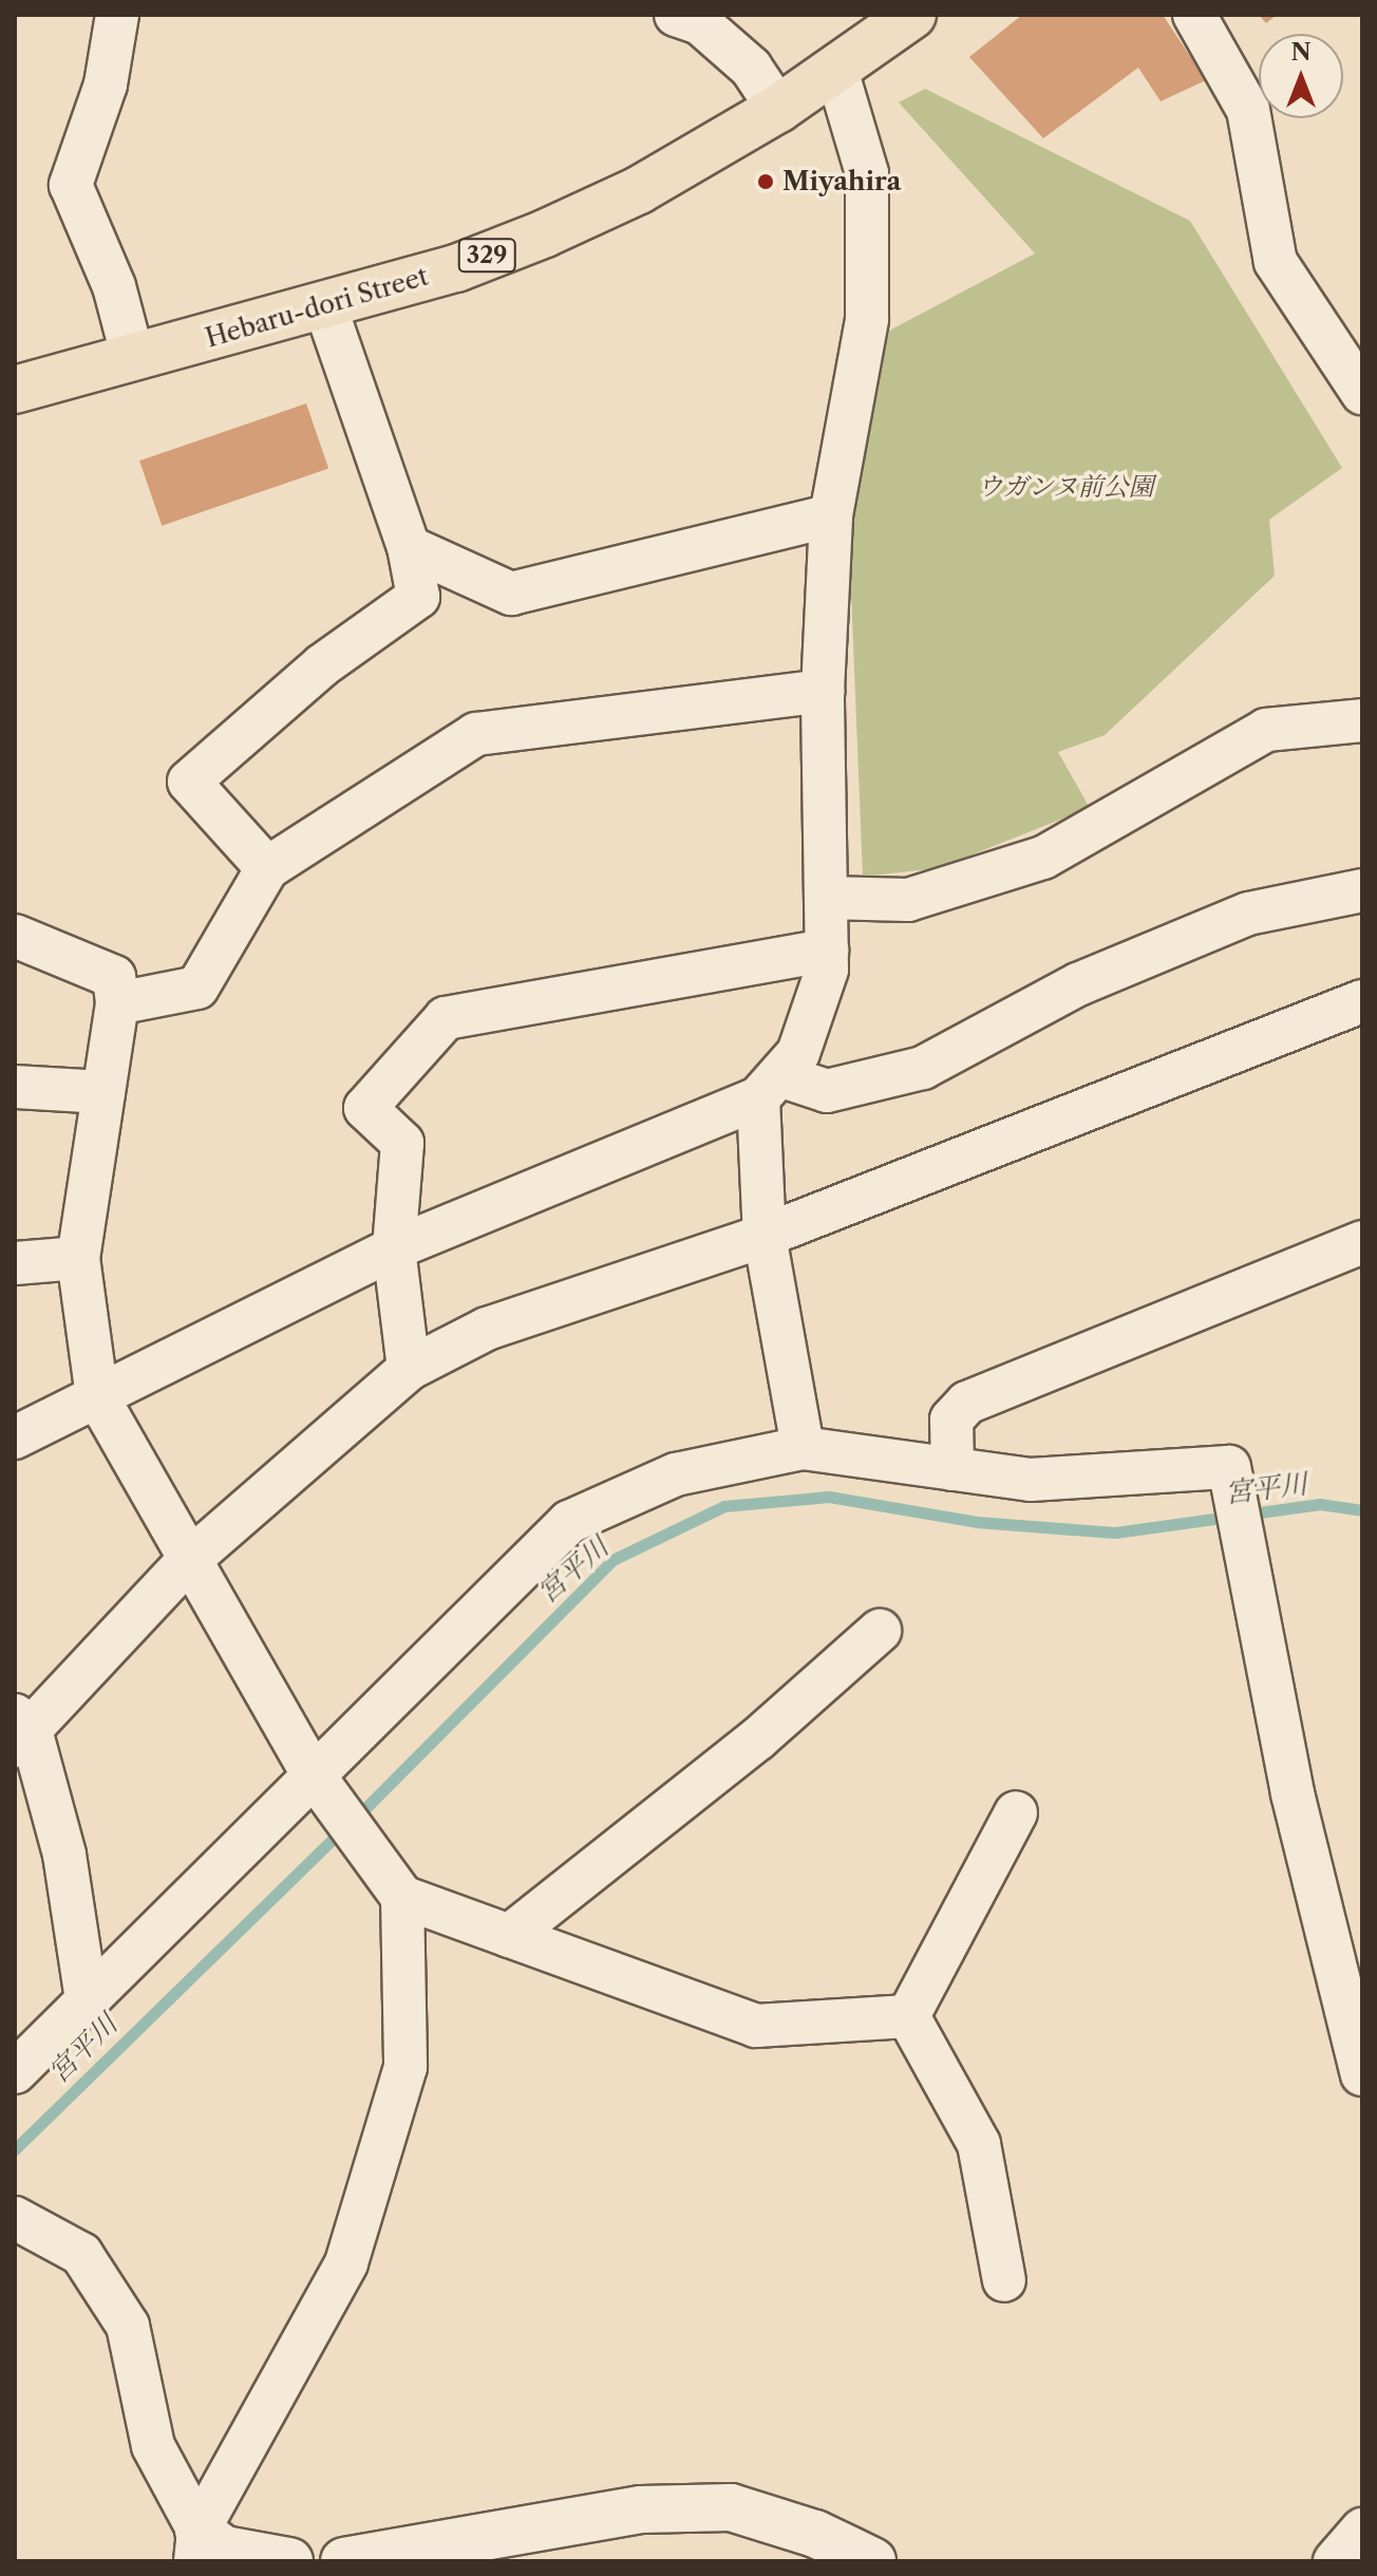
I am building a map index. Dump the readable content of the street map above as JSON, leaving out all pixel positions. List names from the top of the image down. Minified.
{"streets":{"highway":["329","Hebaru-dori Street"]},"water":["宮平川"],"parks":["ウガンヌ前公園"],"places":["Miyahira"],"north":"top"}
